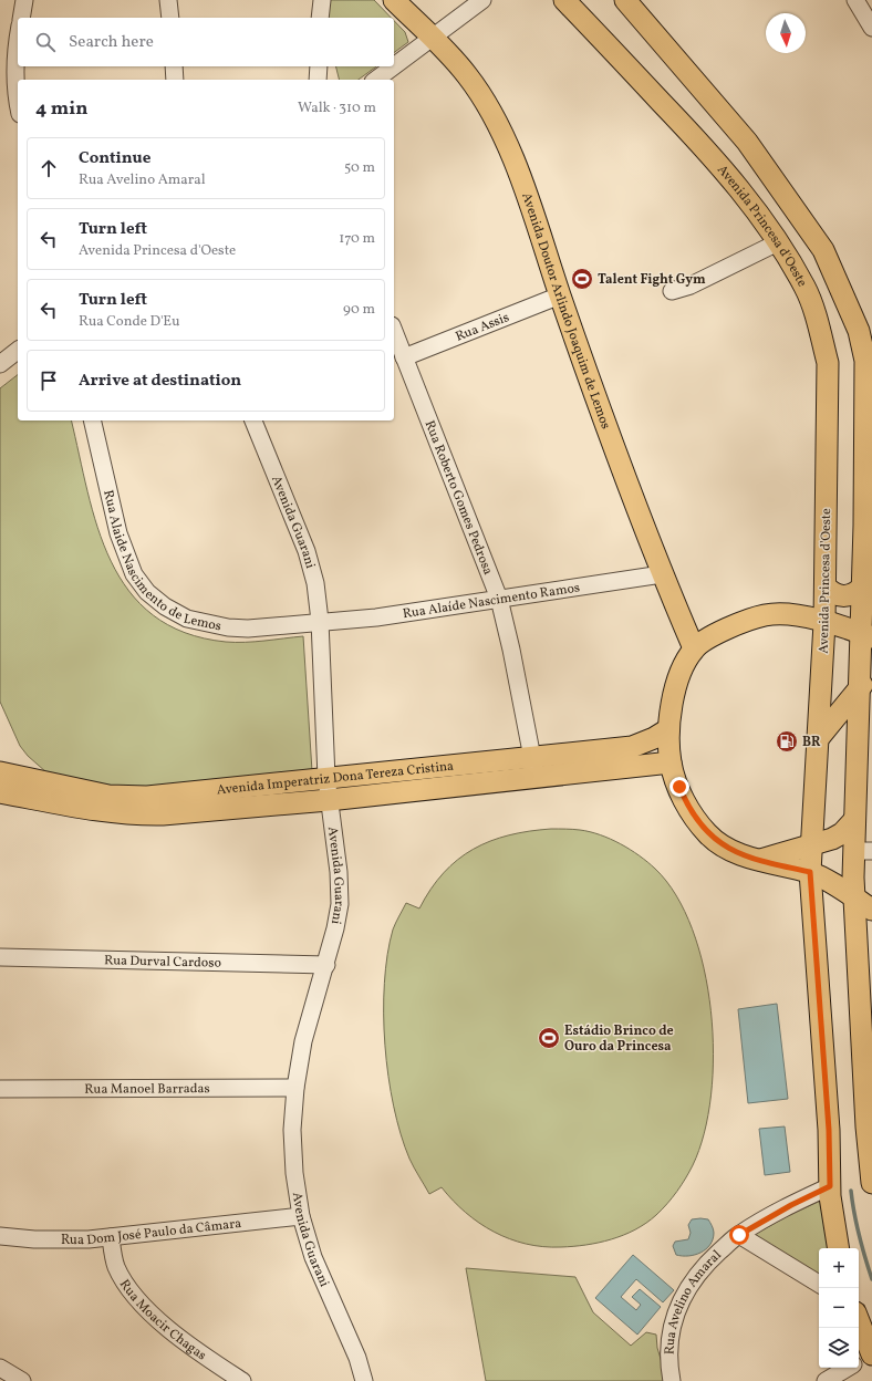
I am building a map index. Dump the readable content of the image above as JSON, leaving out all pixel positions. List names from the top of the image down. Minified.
{"streets":{"main road":["Avenida Princesa d'Oeste","Avenida Doutor Arlindo Joaquim de Lemos","Avenida Imperatriz Dona Tereza Cristina"],"street":["Rua Assis","Rua Roberto Gomes Pedrosa","Avenida Guarani","Rua Alaide Nascimento de Lemos","Rua Alaíde Nascimento Ramos","Rua Durval Cardoso","Rua Manoel Barradas","Rua Dom José Paulo da Câmara","Rua Avelino Amaral","Rua Moacir Chagas"]},"crossings":[["Avenida Princesa d'Oeste","Rua Avelino Amaral"],["Avenida Doutor Arlindo Joaquim de Lemos","Rua Assis"],["Avenida Doutor Arlindo Joaquim de Lemos","Rua Alaíde Nascimento Ramos"],["Rua Assis","Rua Roberto Gomes Pedrosa"],["Rua Roberto Gomes Pedrosa","Rua Alaíde Nascimento Ramos"],["Rua Roberto Gomes Pedrosa","Avenida Imperatriz Dona Tereza Cristina"],["Avenida Guarani","Rua Alaide Nascimento de Lemos"],["Avenida Guarani","Rua Alaíde Nascimento Ramos"],["Avenida Guarani","Avenida Imperatriz Dona Tereza Cristina"],["Avenida Guarani","Rua Durval Cardoso"],["Avenida Guarani","Rua Manoel Barradas"],["Avenida Guarani","Rua Dom José Paulo da Câmara"],["Rua Alaide Nascimento de Lemos","Rua Alaíde Nascimento Ramos"],["Rua Dom José Paulo da Câmara","Rua Moacir Chagas"]],"places":{"sports":["Talent Fight Gym","Estádio Brinco de Ouro da Princesa"],"fuel station":["BR"]},"north":"bottom","page":{"search":"Search here","heading":["4 min","Walk · 310 m"],"list":[["Continue","Rua Avelino Amaral","50 m"],["Turn left","Avenida Princesa d'Oeste","170 m"],["Turn left","Rua Conde D'Eu","90 m"],"Arrive at destination"],"map_buttons":["+","−"]}}
